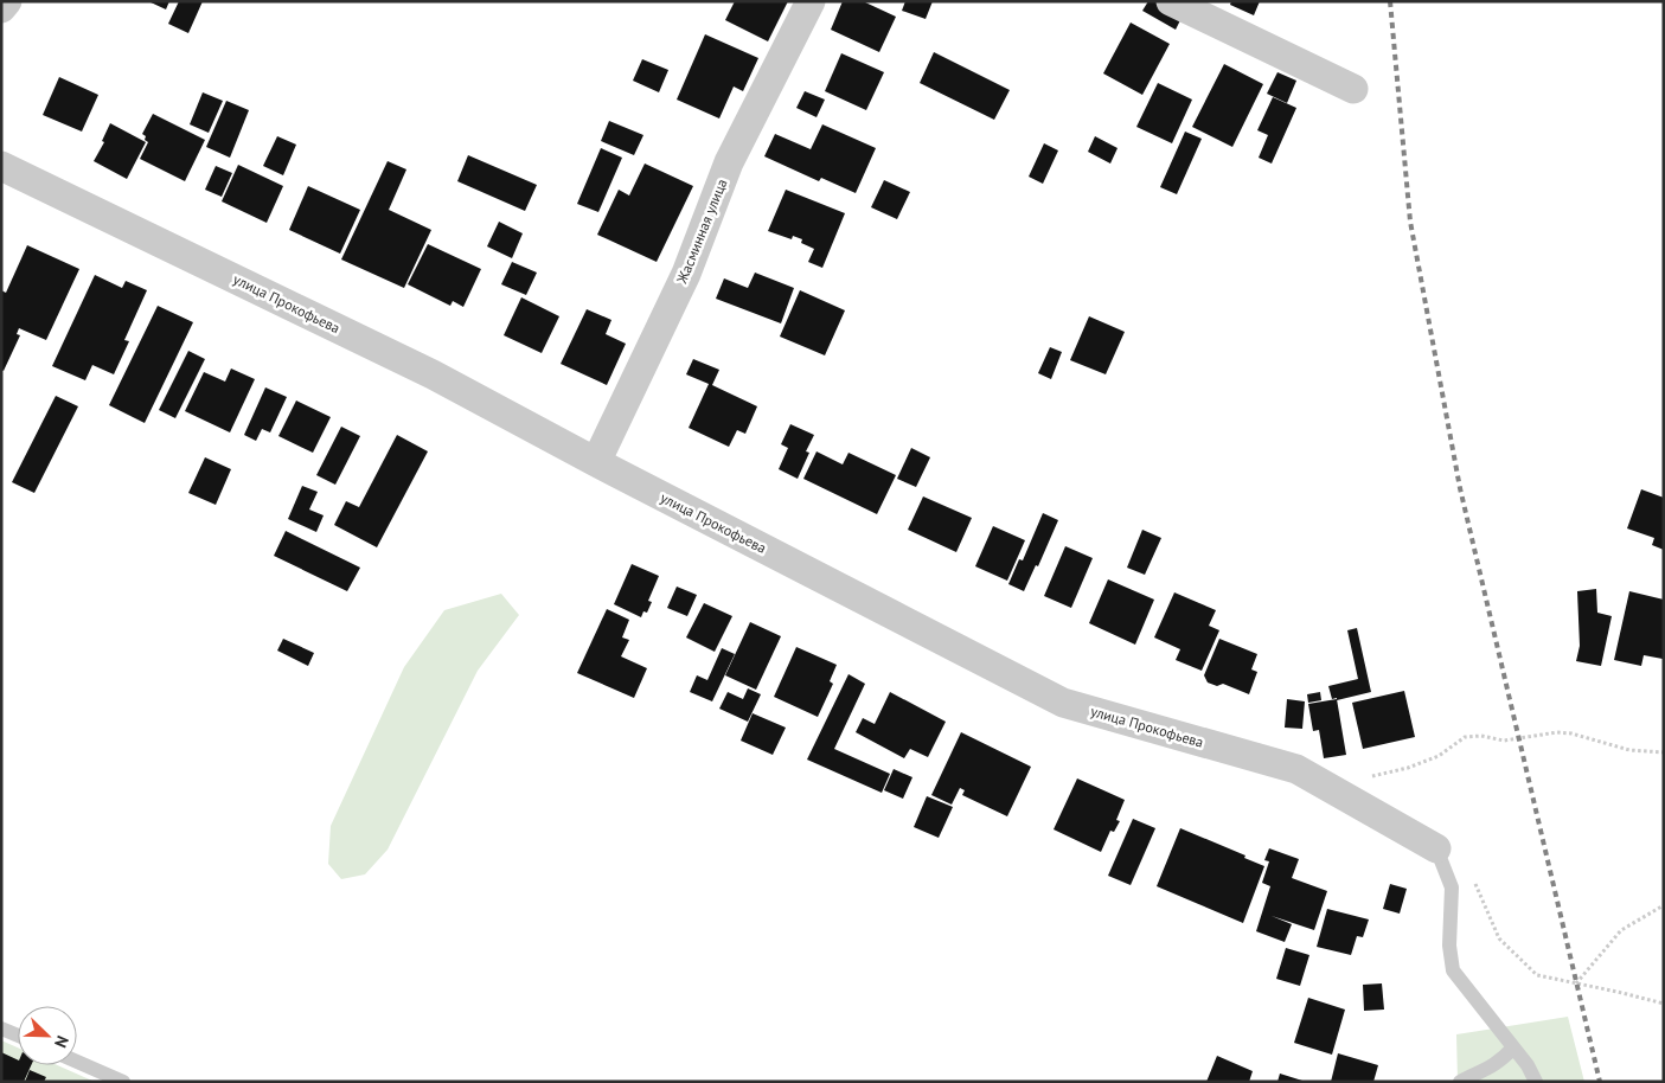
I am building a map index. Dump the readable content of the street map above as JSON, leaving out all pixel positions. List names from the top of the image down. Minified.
{"streets":{"street":["Жасминная улица","улица Прокофьева"]},"crossings":[["Жасминная улица","улица Прокофьева"]],"north":"bottom right"}
